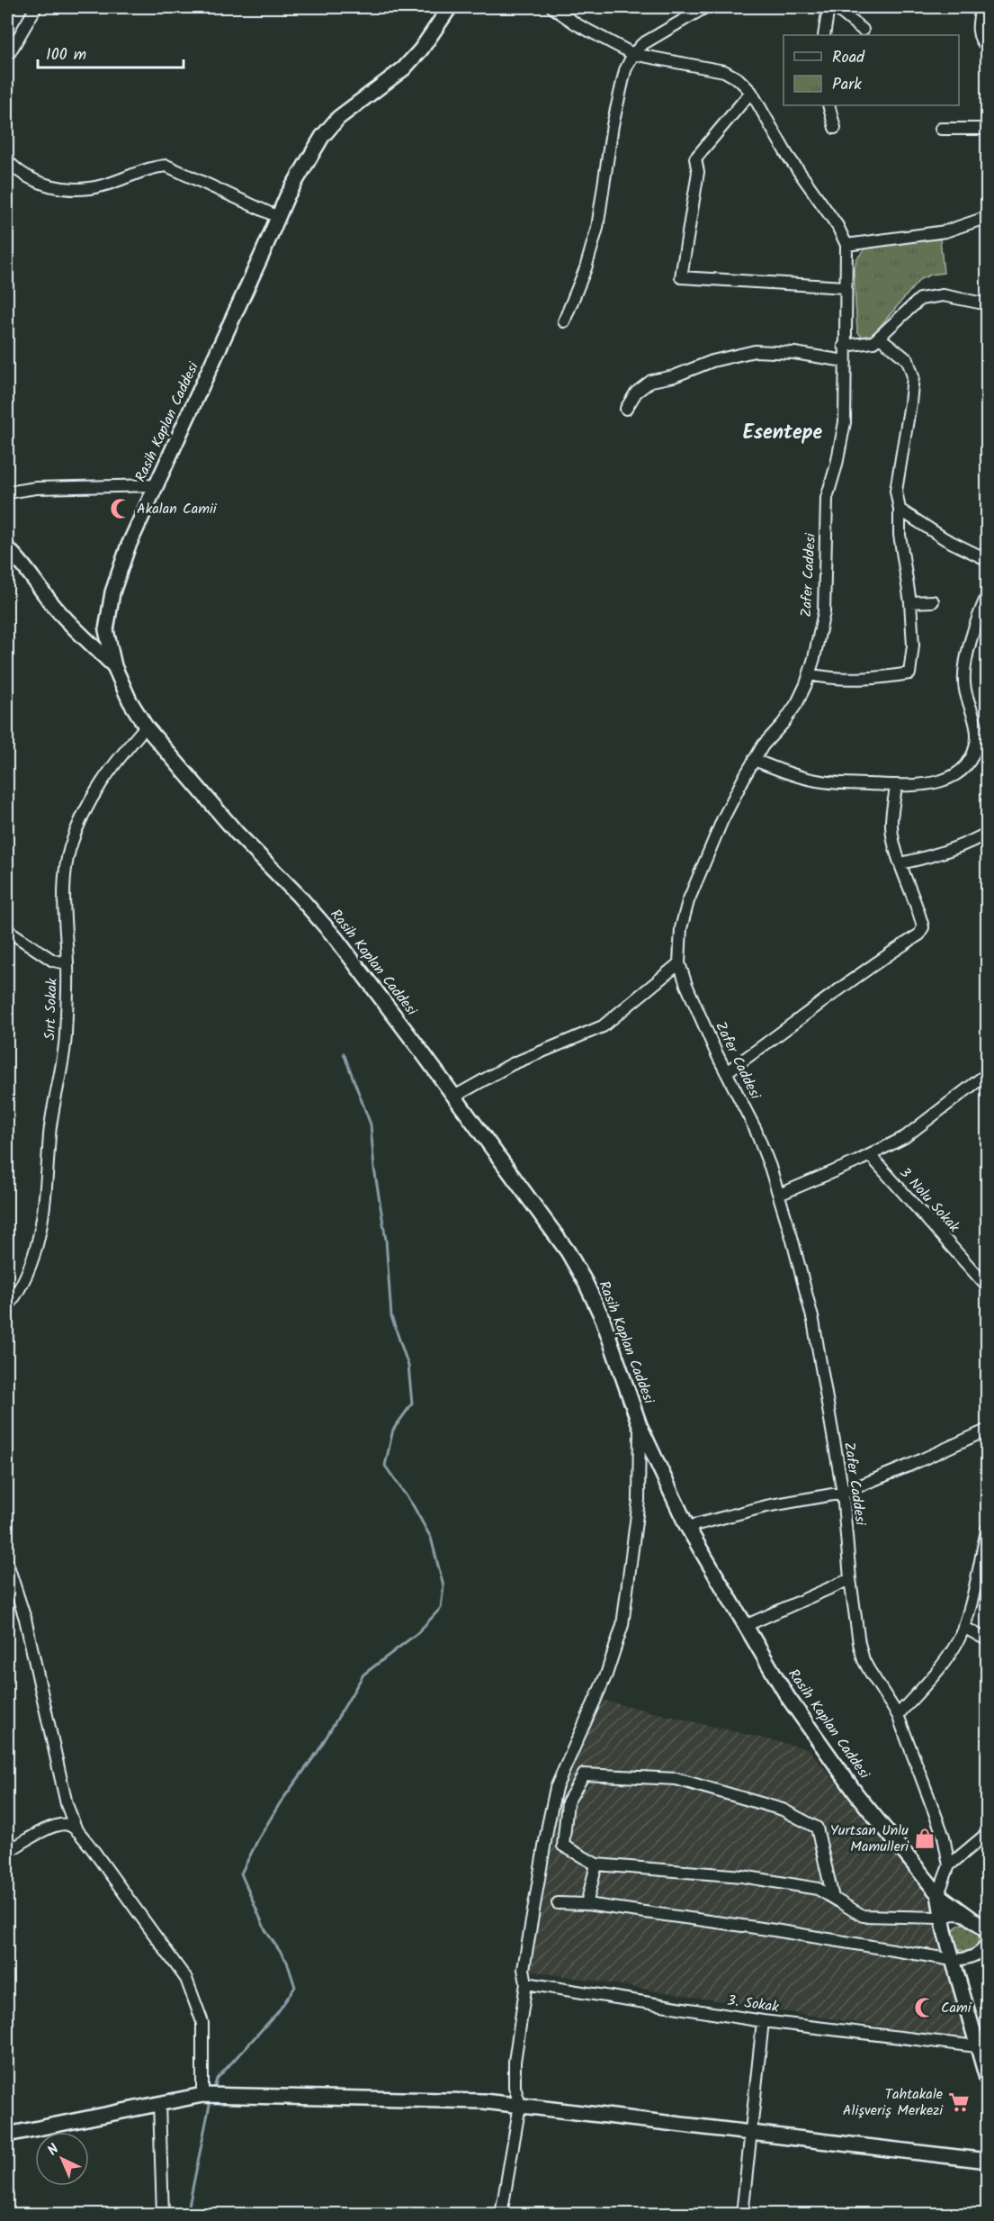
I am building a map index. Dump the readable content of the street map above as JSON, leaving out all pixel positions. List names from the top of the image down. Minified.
{"streets":{"street":["Rasih Kaplan Caddesi","Zafer Caddesi","Sırt Sokak","3 Nolu Sokak","3. Sokak"]},"crossings":[["Rasih Kaplan Caddesi","Sırt Sokak"]],"districts":["Esentepe"],"places":{"mosque":["Akalan Camii","Cami"],"shop":["Yurtsan Unlu Mamulleri"],"supermarket":["Tahtakale Alişveriş Merkezi"]},"legend":["Road","Park"],"scale_bar":"100 m","north":"top left"}
